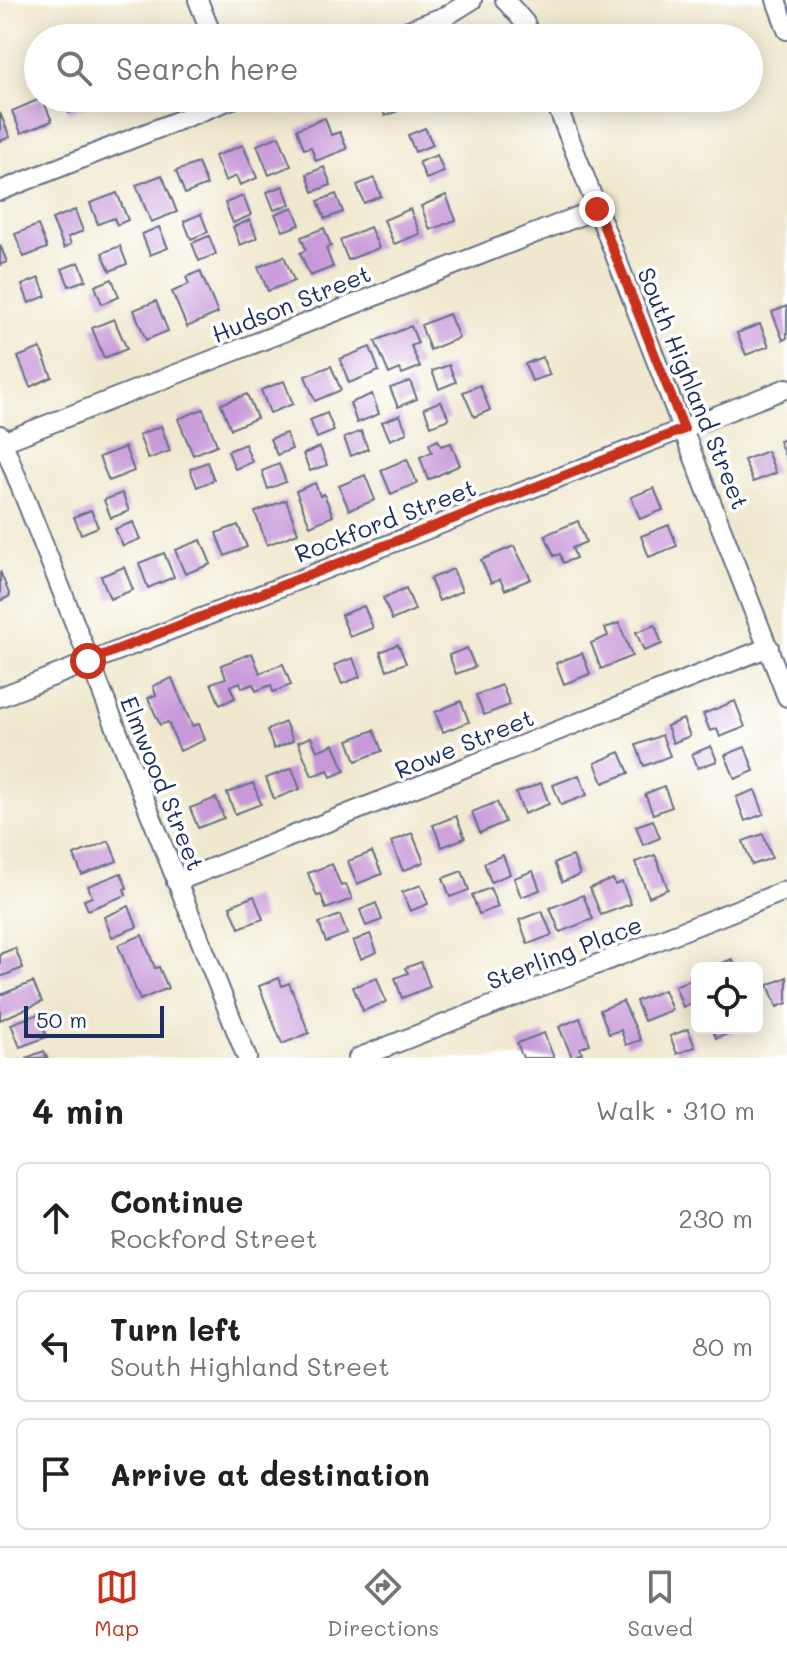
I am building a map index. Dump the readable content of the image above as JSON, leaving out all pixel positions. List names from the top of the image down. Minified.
{"streets":{"street":["Hudson Street","South Highland Street","Rockford Street","Rowe Street","Elmwood Street","Sterling Place"]},"crossings":[["Hudson Street","South Highland Street"],["Hudson Street","Elmwood Street"],["South Highland Street","Rockford Street"],["South Highland Street","Rowe Street"],["Rockford Street","Elmwood Street"],["Rowe Street","Elmwood Street"]],"scale_bar":"50 m","page":{"search":"Search here","scale":"50 m","heading":["4 min","Walk · 310 m"],"list":[["Continue","Rockford Street","230 m"],["Turn left","South Highland Street","80 m"],"Arrive at destination"],"nav":["Map","Directions","Saved"]}}
